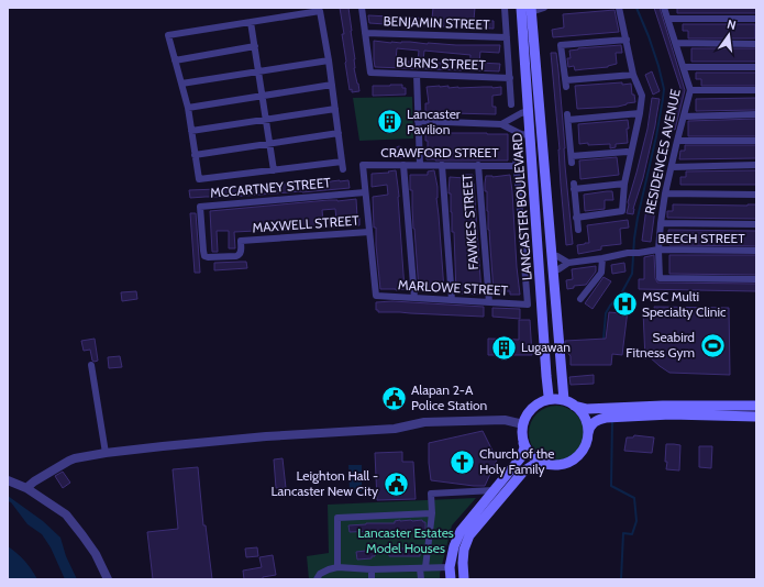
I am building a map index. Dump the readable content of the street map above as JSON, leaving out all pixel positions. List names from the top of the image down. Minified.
{"streets":{"main road":["LANCASTER BOULEVARD"],"street":["BENJAMIN STREET","BURNS STREET","RESIDENCES AVENUE","CRAWFORD STREET","MCCARTNEY STREET","FAWKES STREET","MAXWELL STREET","BEECH STREET","MARLOWE STREET"]},"crossings":[["BENJAMIN STREET","BURNS STREET"],["RESIDENCES AVENUE","BEECH STREET"],["CRAWFORD STREET","MCCARTNEY STREET"],["CRAWFORD STREET","FAWKES STREET"],["CRAWFORD STREET","MARLOWE STREET"],["MCCARTNEY STREET","MAXWELL STREET"],["LANCASTER BOULEVARD","BEECH STREET"],["FAWKES STREET","MARLOWE STREET"],["MAXWELL STREET","MARLOWE STREET"]],"parks":["Lancaster Estates Model Houses"],"places":{"building":["Lancaster Pavilion","Lugawan"],"hospital":["MSC Multi Specialty Clinic"],"sports":["Seabird Fitness Gym"],"public building":["Alapan 2-A Police Station","Leighton Hall - Lancaster New City"],"church":["Church of the Holy Family"]},"north":"top"}
